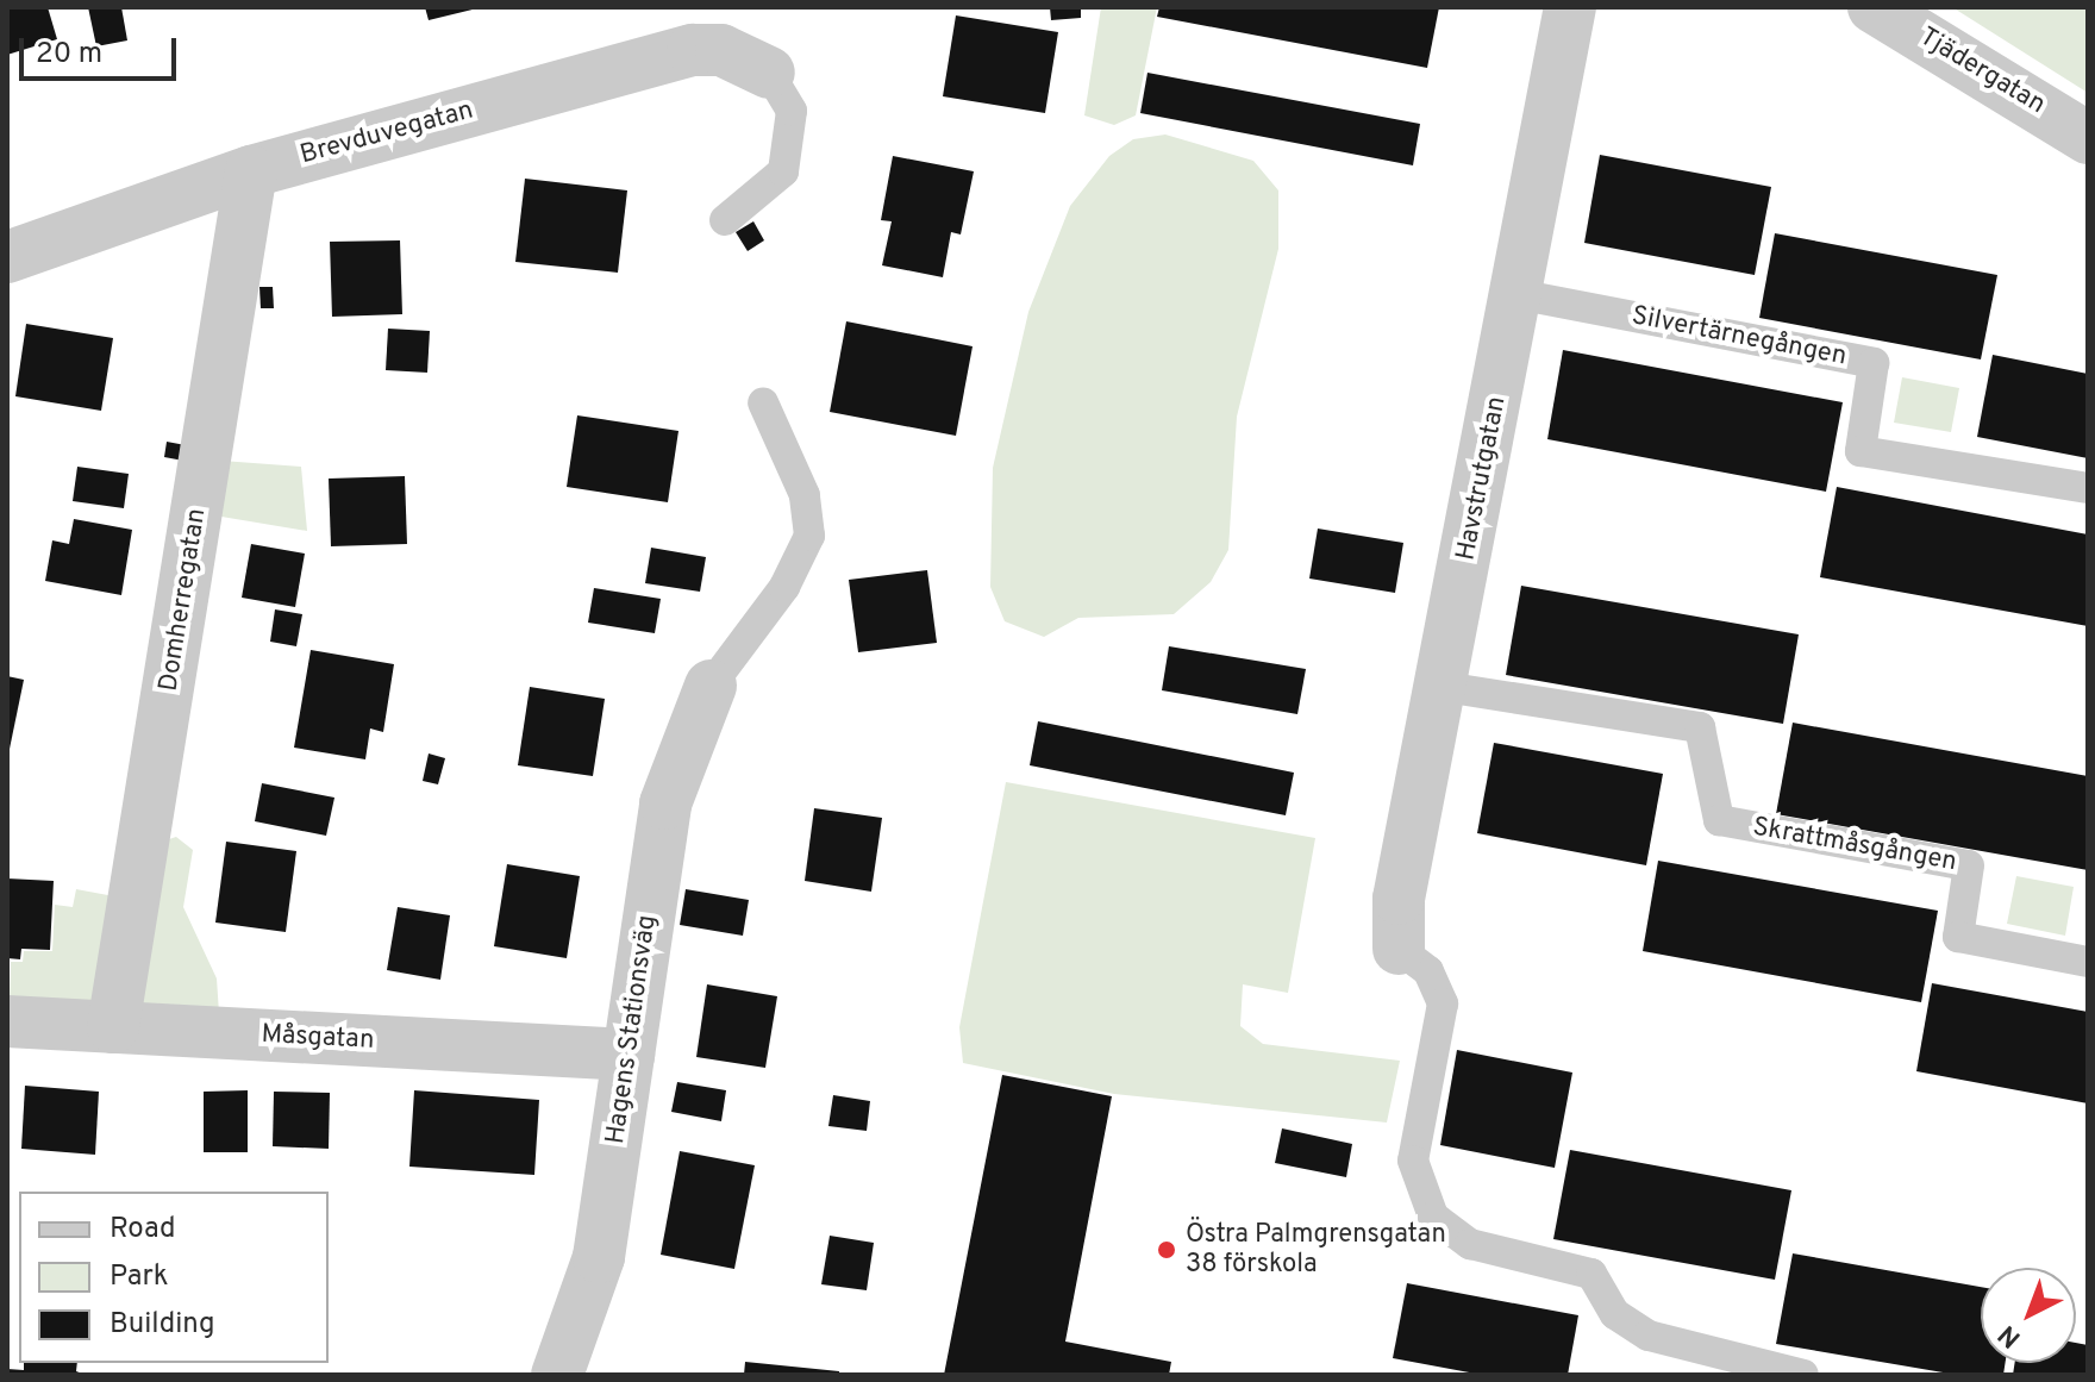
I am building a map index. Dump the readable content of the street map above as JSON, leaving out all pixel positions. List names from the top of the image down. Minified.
{"streets":{"street":["Tjädergatan","Brevduvegatan","Havstrutgatan","Domherregatan","Hagens Stationsväg","Måsgatan"],"lane":["Silvertärnegången","Skrattmåsgången"]},"crossings":[["Brevduvegatan","Domherregatan"],["Silvertärnegången","Havstrutgatan"],["Havstrutgatan","Skrattmåsgången"],["Domherregatan","Måsgatan"],["Hagens Stationsväg","Måsgatan"]],"places":["Östra Palmgrensgatan 38 förskola"],"legend":["Road","Park","Building"],"scale_bar":"20 m","north":"bottom left"}
